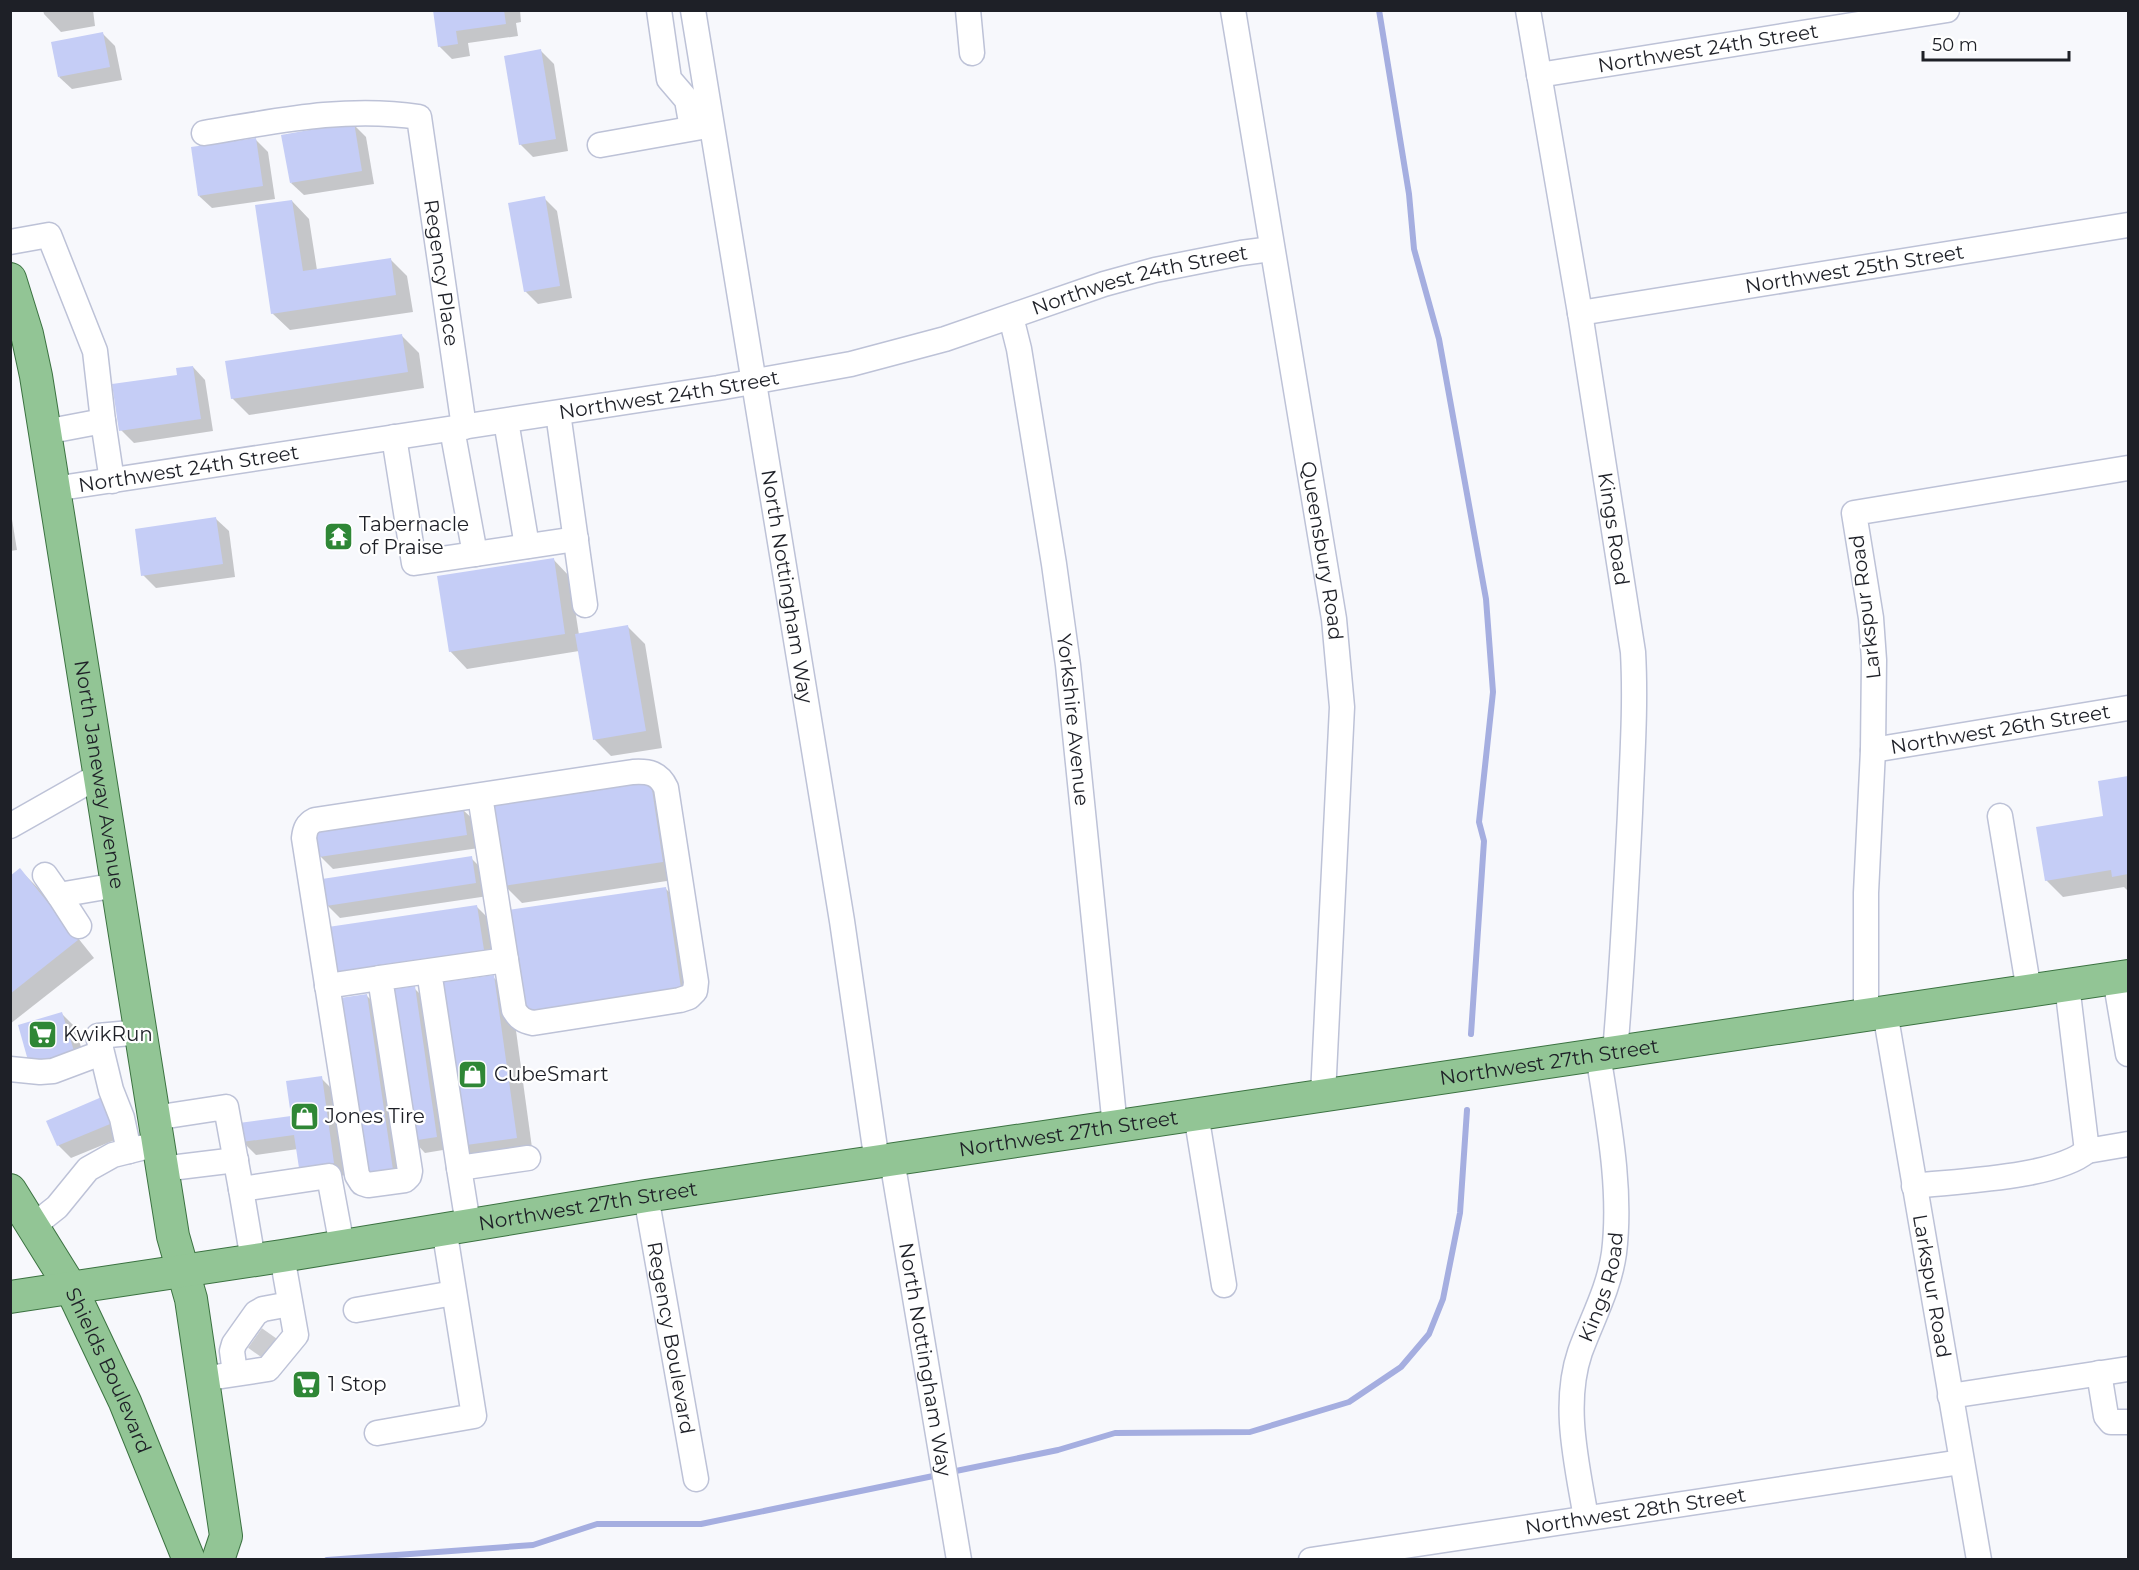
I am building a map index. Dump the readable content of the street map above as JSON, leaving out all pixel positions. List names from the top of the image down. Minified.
{"streets":{"main road":["North Janeway Avenue","Northwest 27th Street","Shields Boulevard"],"street":["Northwest 24th Street","Northwest 25th Street","Regency Place","Kings Road","Queensbury Road","North Nottingham Way","Larkspur Road","Yorkshire Avenue","Northwest 26th Street","Regency Boulevard","Northwest 28th Street"]},"crossings":[["Northwest 24th Street","Regency Place"],["Northwest 24th Street","Kings Road"],["Northwest 24th Street","Queensbury Road"],["Northwest 24th Street","North Nottingham Way"],["Northwest 24th Street","Yorkshire Avenue"],["Northwest 24th Street","North Janeway Avenue"],["Northwest 25th Street","Kings Road"],["Kings Road","Northwest 27th Street"],["Kings Road","Northwest 28th Street"],["Queensbury Road","Northwest 27th Street"],["North Nottingham Way","Northwest 27th Street"],["Larkspur Road","Northwest 26th Street"],["Larkspur Road","Northwest 27th Street"],["Larkspur Road","Northwest 28th Street"],["Yorkshire Avenue","Northwest 27th Street"],["North Janeway Avenue","Northwest 27th Street"],["Northwest 27th Street","Regency Boulevard"],["Northwest 27th Street","Shields Boulevard"]],"places":{"temple":["Tabernacle of Praise"],"supermarket":["KwikRun","1 Stop"],"shop":["CubeSmart","Jones Tire"]},"scale_bar":"50 m"}
